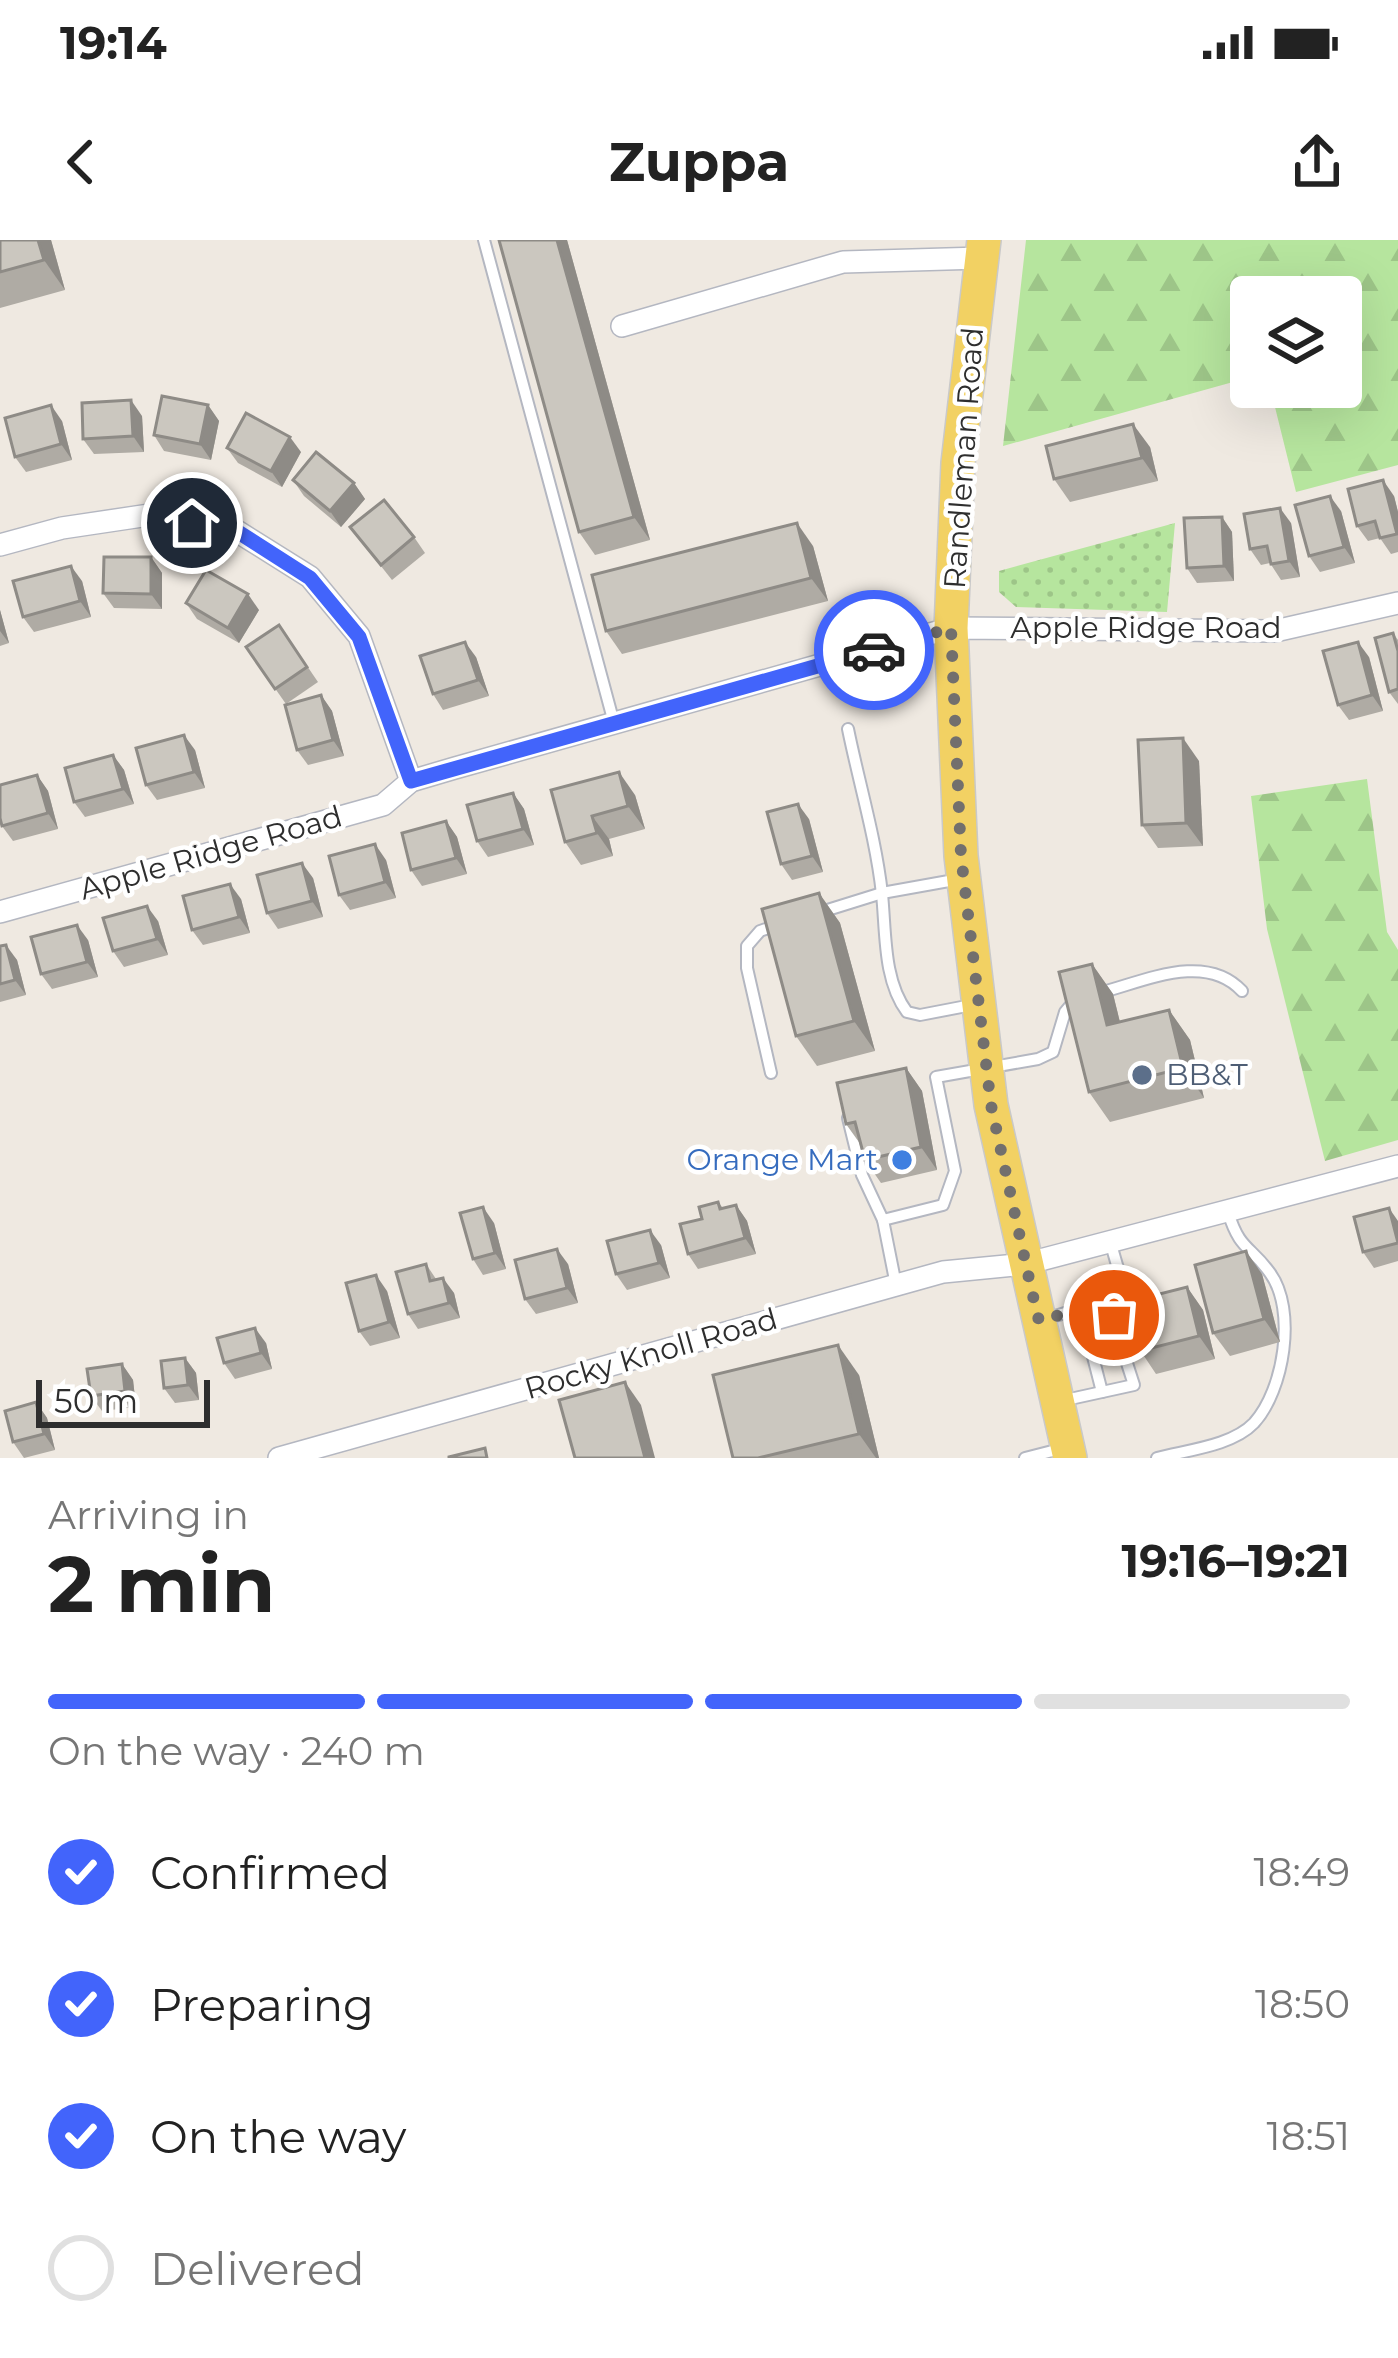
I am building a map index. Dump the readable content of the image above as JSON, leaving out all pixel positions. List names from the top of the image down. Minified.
{"streets":{"main road":["Randleman Road"],"street":["Apple Ridge Road","Rocky Knoll Road"]},"crossings":[["Randleman Road","Apple Ridge Road"],["Randleman Road","Rocky Knoll Road"]],"places":["BB&T","Orange Mart"],"scale_bar":"50 m","page":{"status":"19:14","header":"Zuppa","scale":"50 m","heading":["2 min","Arriving in","19:16–19:21"],"bar":"On the way · 240 m","list":[["Confirmed","18:49"],["Preparing","18:50"],["On the way","18:51"],"Delivered"]}}
